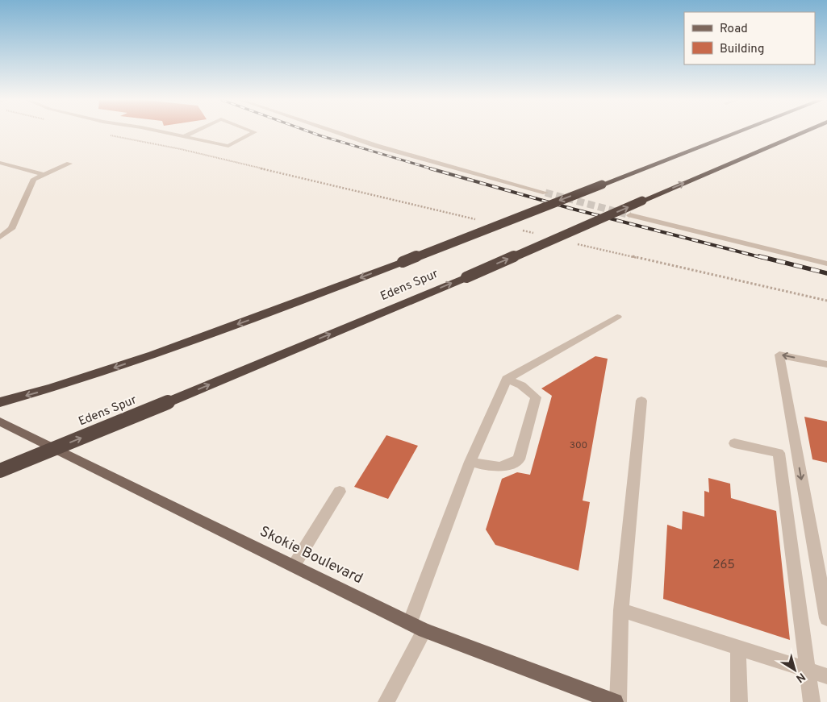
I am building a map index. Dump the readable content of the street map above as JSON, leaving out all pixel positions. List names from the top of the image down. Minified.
{"streets":{"highway":["Edens Spur"],"main road":["Skokie Boulevard"]},"house_numbers":["300","265"],"legend":["Road","Building"],"north":"bottom right"}
